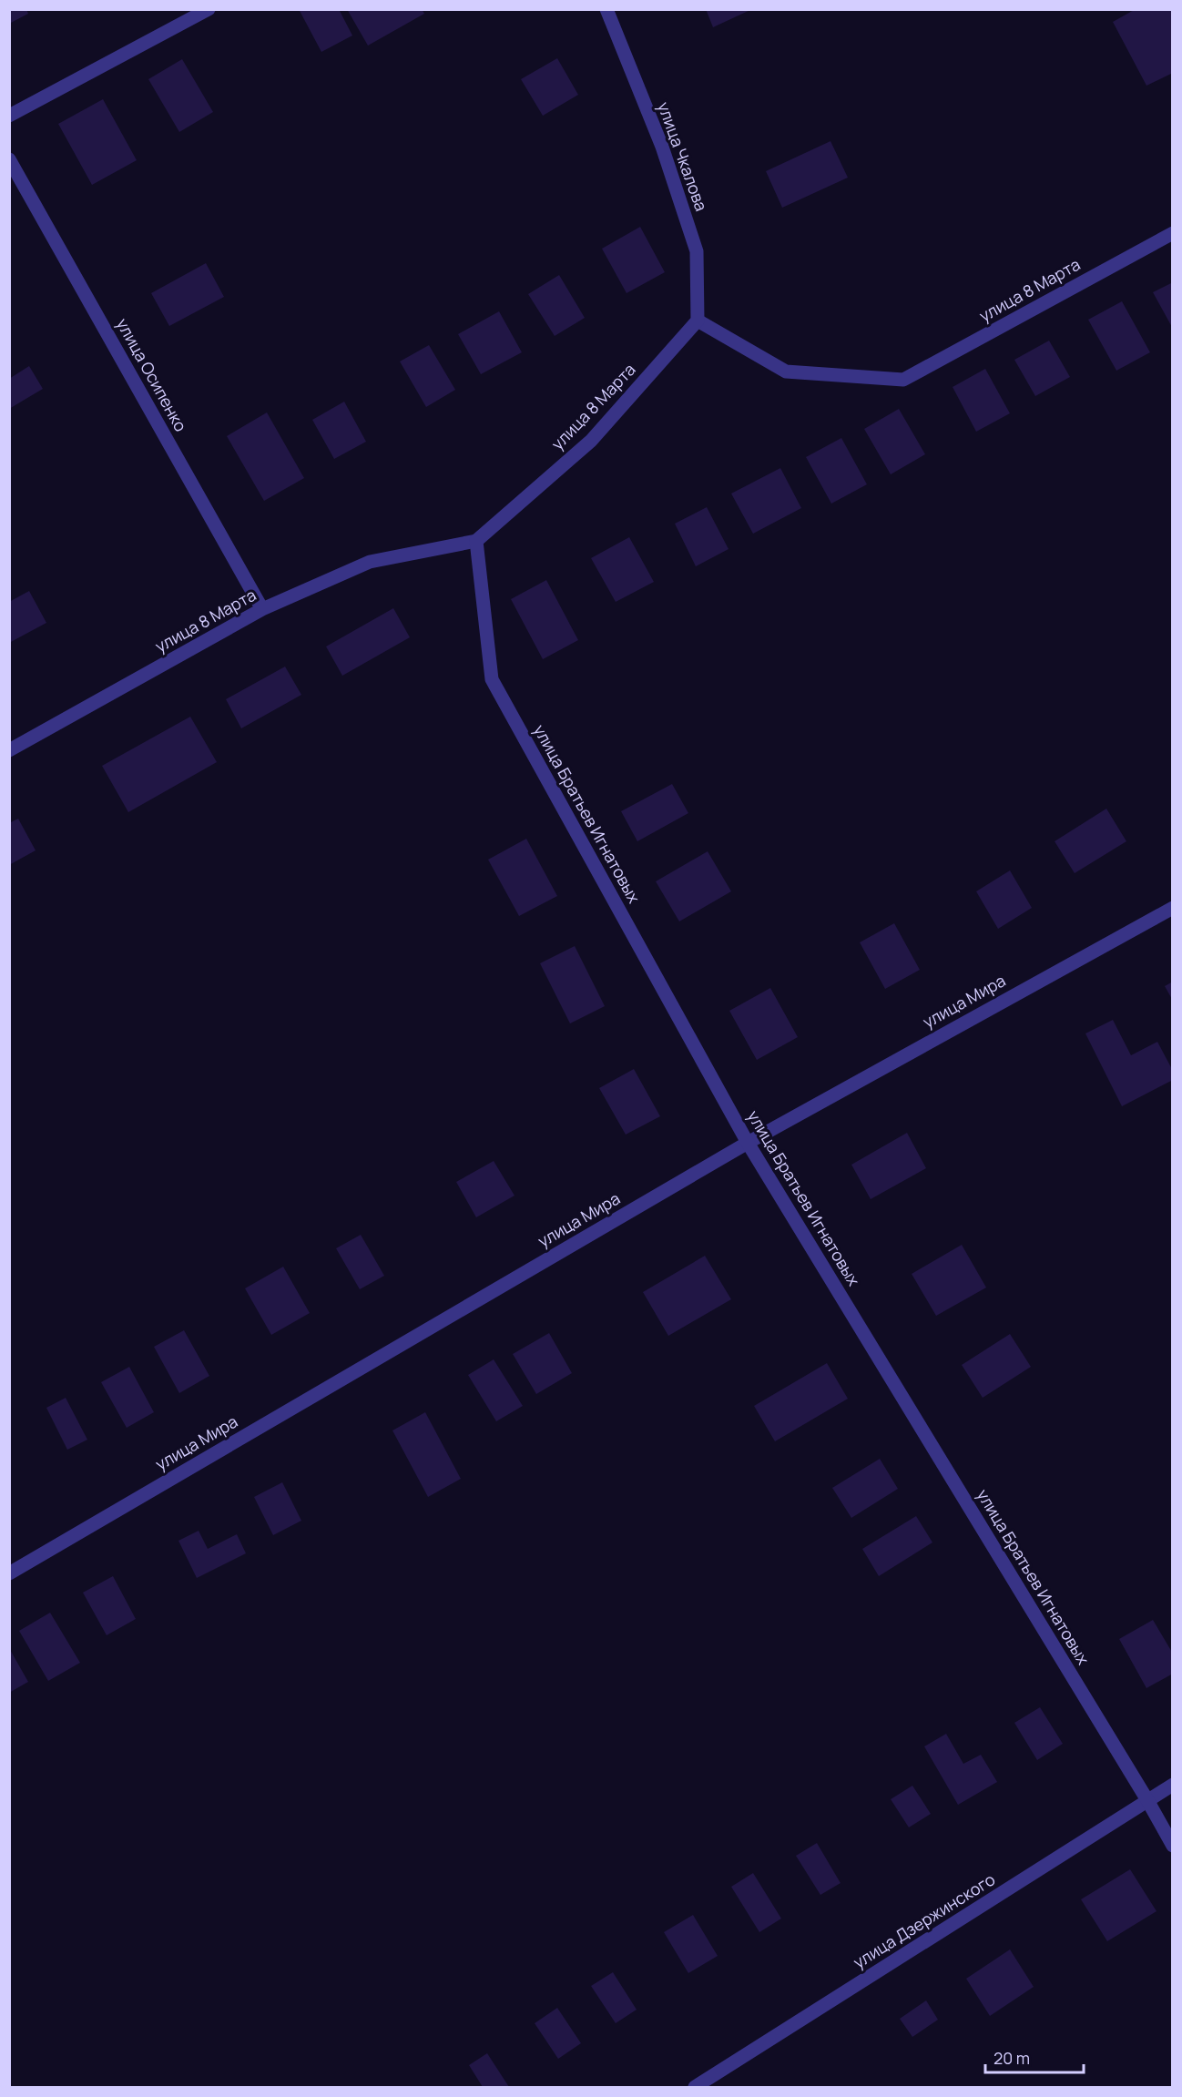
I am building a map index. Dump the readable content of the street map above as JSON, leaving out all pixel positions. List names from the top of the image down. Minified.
{"streets":{"street":["улица Чкалова","улица 8 Марта","улица Осипенко","улица Братьев Игнатовых","улица Мира","улица Дзержинского"]},"crossings":[["улица Чкалова","улица 8 Марта"],["улица 8 Марта","улица Осипенко"],["улица 8 Марта","улица Братьев Игнатовых"],["улица Братьев Игнатовых","улица Мира"],["улица Братьев Игнатовых","улица Дзержинского"]],"scale_bar":"20 m"}
